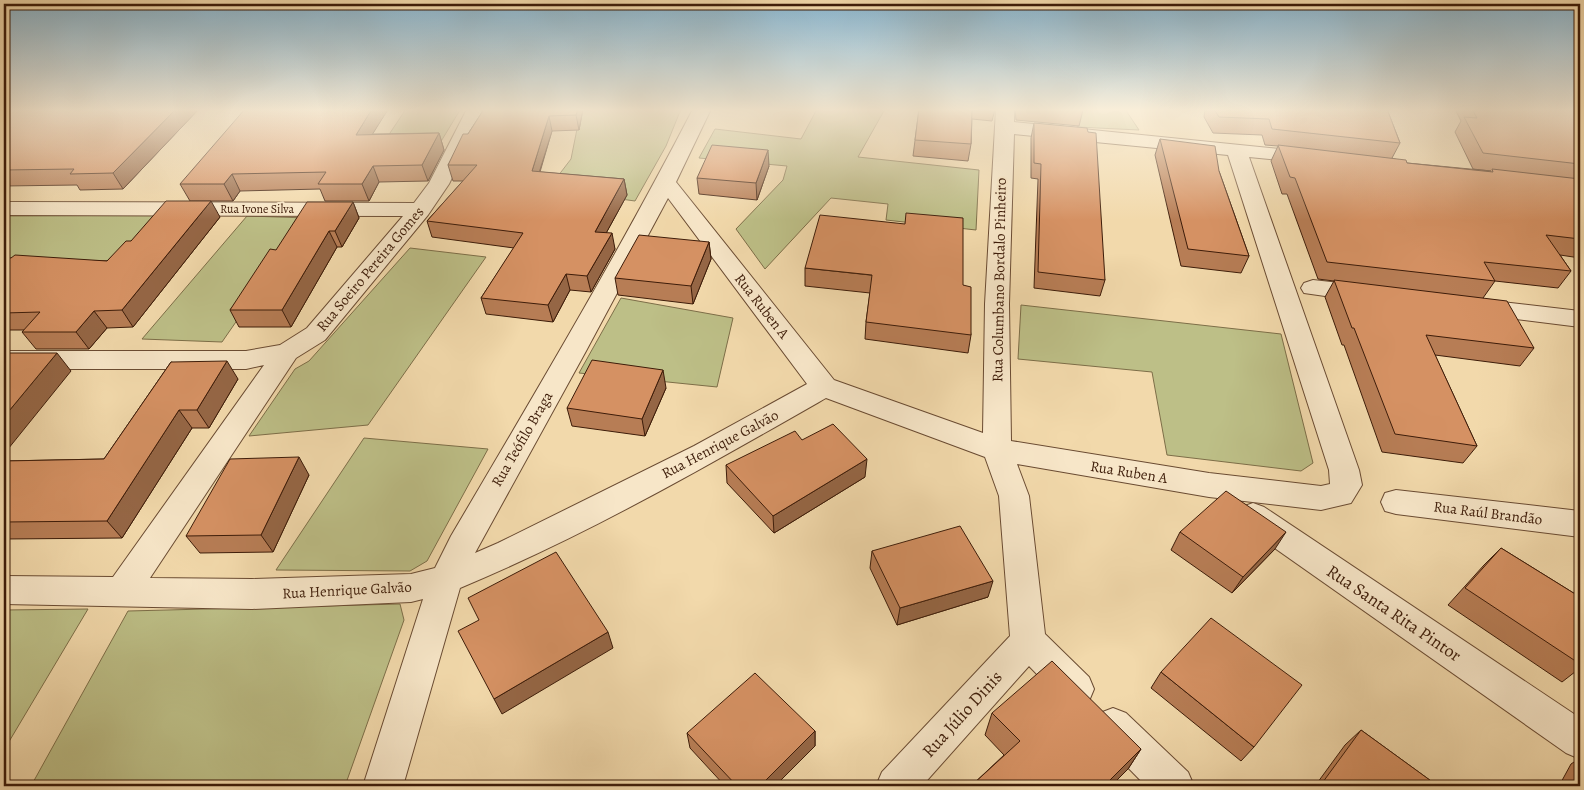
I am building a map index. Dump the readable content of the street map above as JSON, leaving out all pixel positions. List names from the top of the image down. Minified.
{"streets":{"street":["Rua Ivone Silva","Rua Soeiro Pereira Gomes","Rua Columbano Bordalo Pinheiro","Rua Ruben A","Rua Teófilo Braga","Rua Henrique Galvão","Rua Raúl Brandão","Rua Santa Rita Pintor","Rua Júlio Dinis"]},"crossings":[["Rua Ivone Silva","Rua Soeiro Pereira Gomes"],["Rua Columbano Bordalo Pinheiro","Rua Ruben A"],["Rua Ruben A","Rua Teófilo Braga"],["Rua Ruben A","Rua Henrique Galvão"],["Rua Ruben A","Rua Santa Rita Pintor"],["Rua Teófilo Braga","Rua Henrique Galvão"]]}
